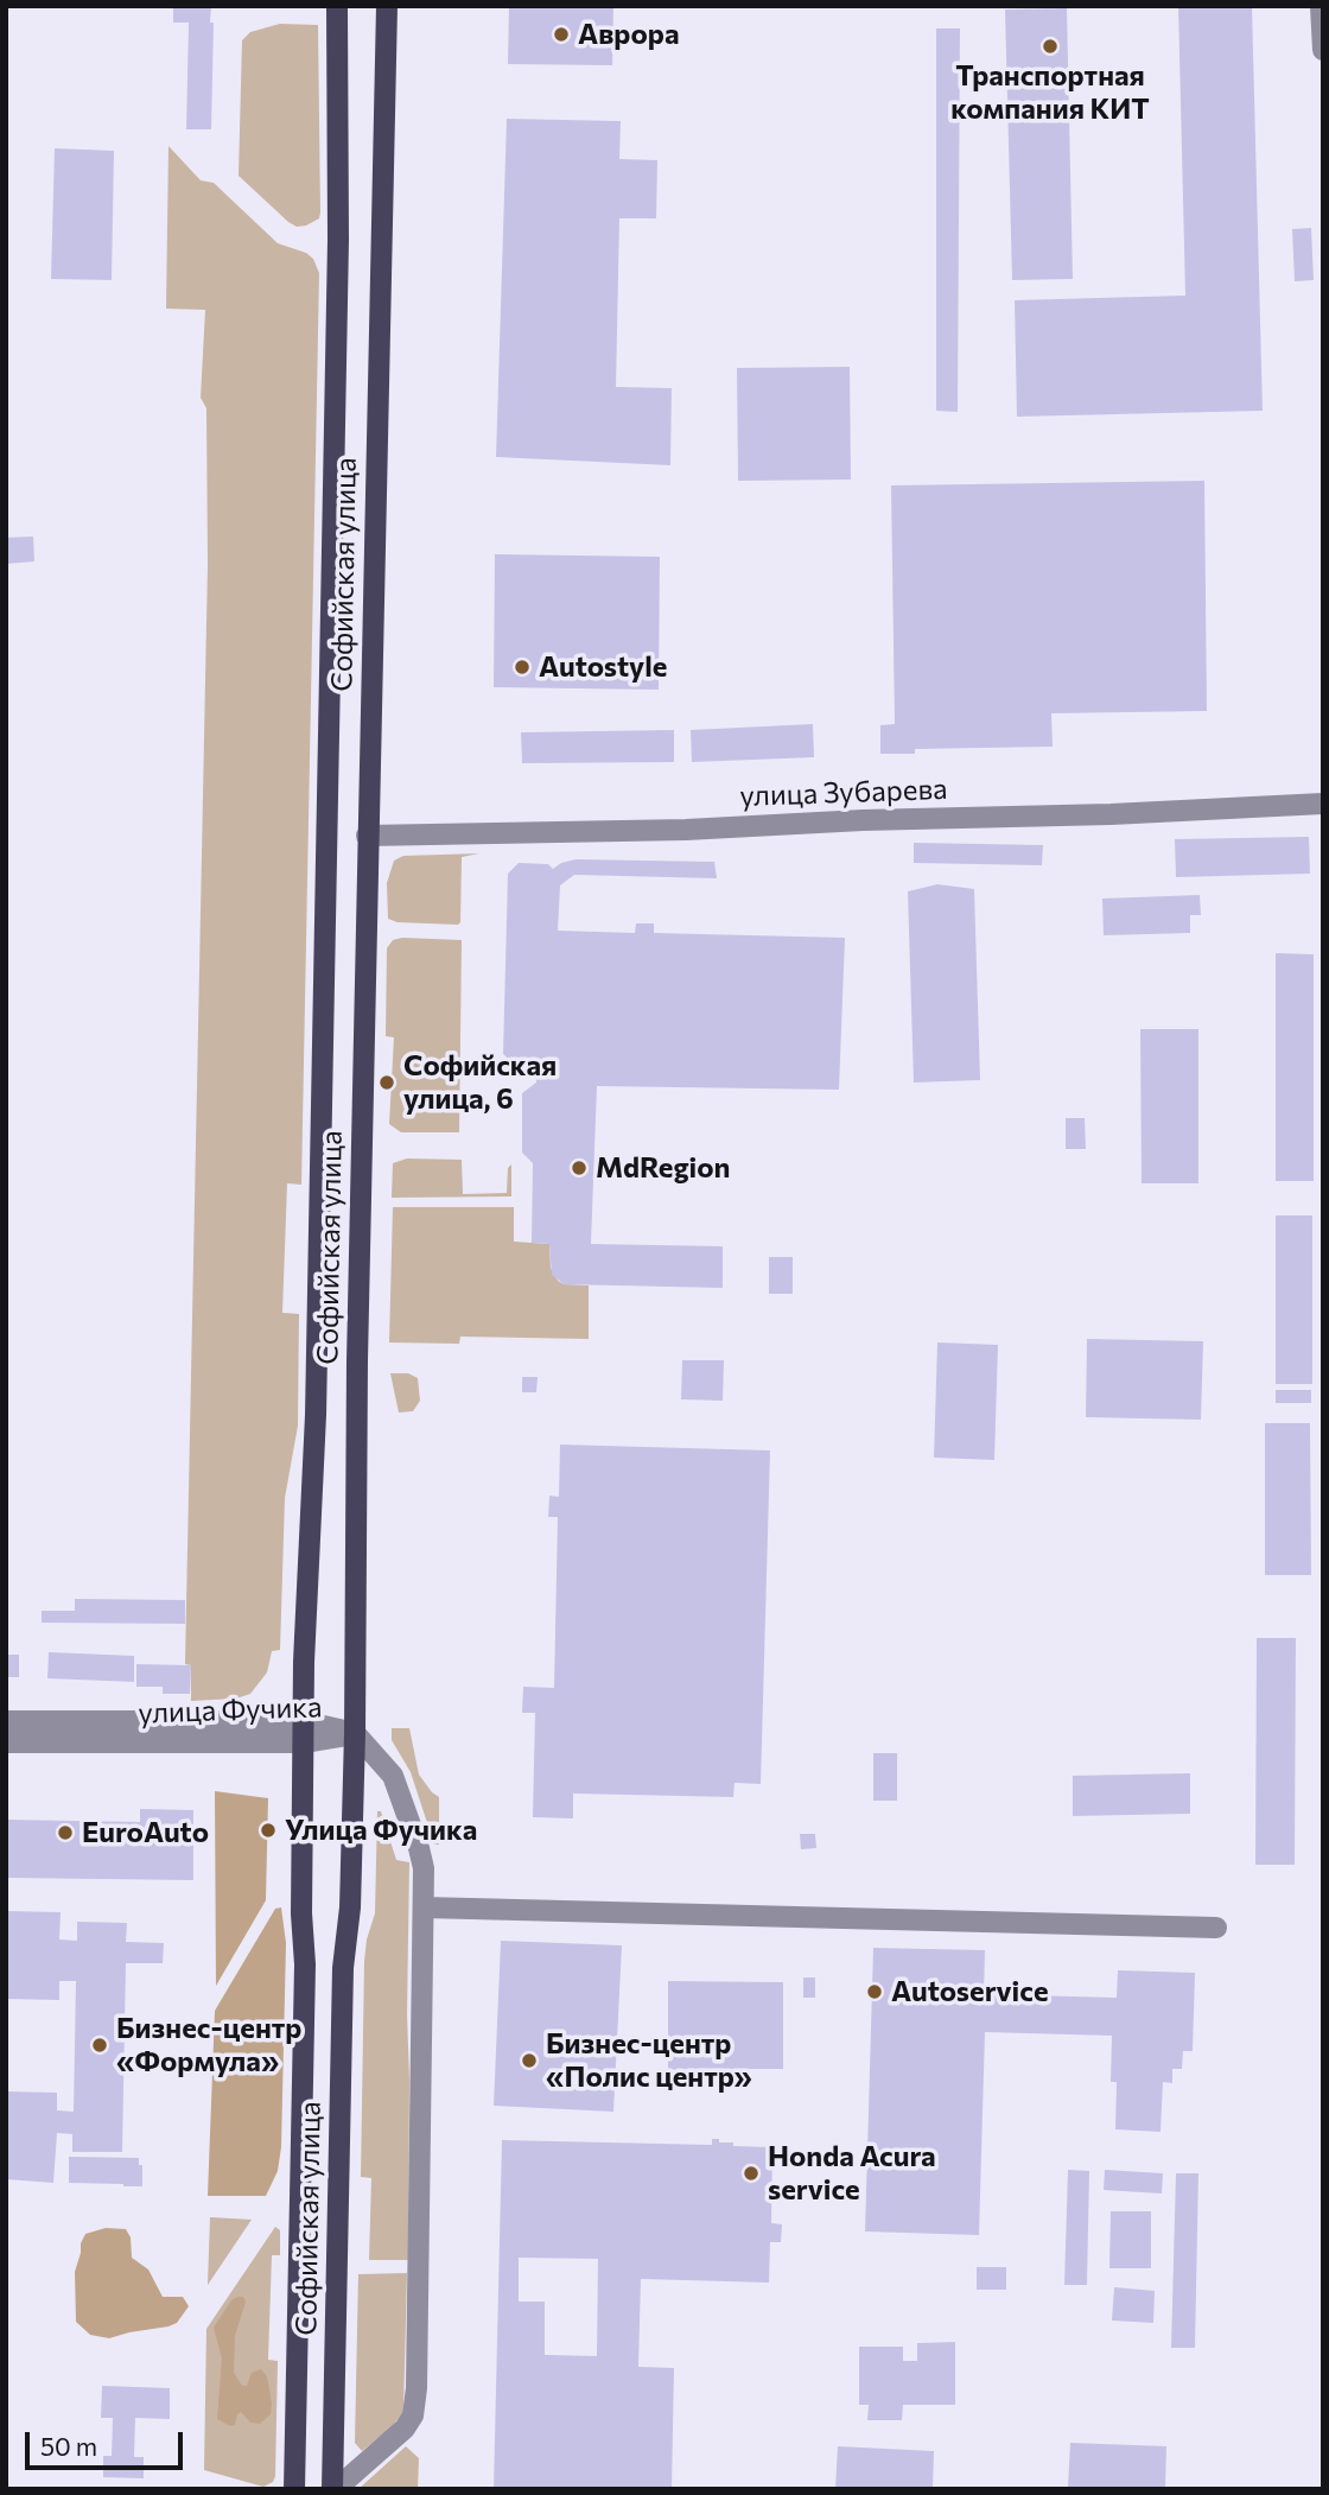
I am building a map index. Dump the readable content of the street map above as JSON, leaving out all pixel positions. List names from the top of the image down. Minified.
{"streets":{"main road":["Софийская улица"],"street":["улица Зубарева","улица Фучика"]},"crossings":[["Софийская улица","улица Зубарева"],["Софийская улица","улица Фучика"]],"places":["Аврора","Транспортная компания КИТ","Autostyle","Софийская улица, 6","MdRegion","Улица Фучика","EuroAuto","Autoservice","Бизнес-центр «Формула»","Бизнес-центр «Полис центр»","Honda Acura service"],"scale_bar":"50 m"}
